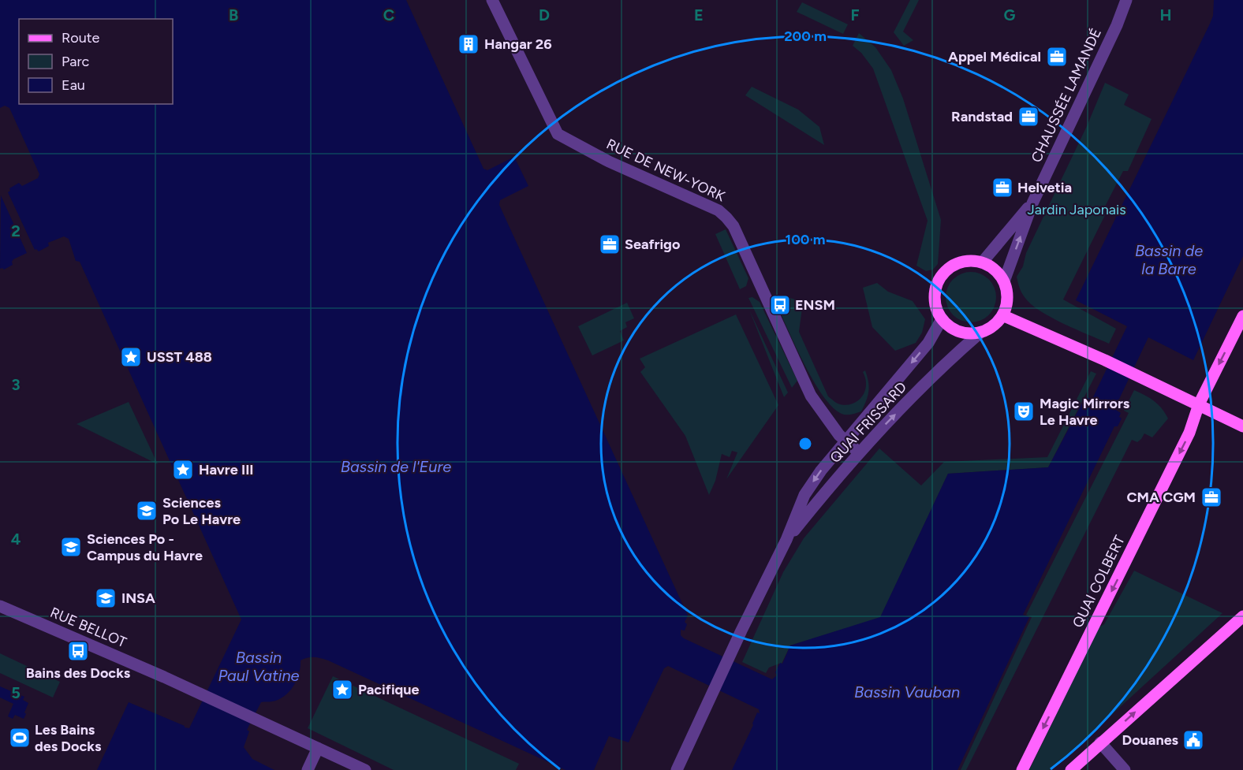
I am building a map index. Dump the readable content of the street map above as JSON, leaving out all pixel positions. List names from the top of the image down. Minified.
{"streets":{"main road":["QUAI COLBERT"],"street":["CHAUSSÉE LAMANDÉ","RUE DE NEW-YORK","QUAI FRISSARD","RUE BELLOT"]},"crossings":[["CHAUSSÉE LAMANDÉ","QUAI FRISSARD"],["RUE DE NEW-YORK","QUAI FRISSARD"]],"water":["Bassin de la Barre","Bassin de l'Eure","Bassin Paul Vatine","Bassin Vauban"],"parks":["Jardin Japonais"],"places":{"building":["Hangar 26"],"office":["Appel Médical","Randstad","Helvetia","Seafrigo","CMA CGM"],"bus stop":["ENSM","Bains des Docks"],"place":["USST 488","Havre III","Pacifique"],"theatre":["Magic Mirrors Le Havre"],"school or university":["Sciences Po Le Havre","Sciences Po - Campus du Havre","INSA"],"sports":["Les Bains des Docks"],"public building":["Douanes"]},"legend":["Route","Parc","Eau"],"grid":{"columns":["B","C","D","E","F","G","H"],"rows":["2","3","4","5"]},"rings":["200 m","100 m"]}
